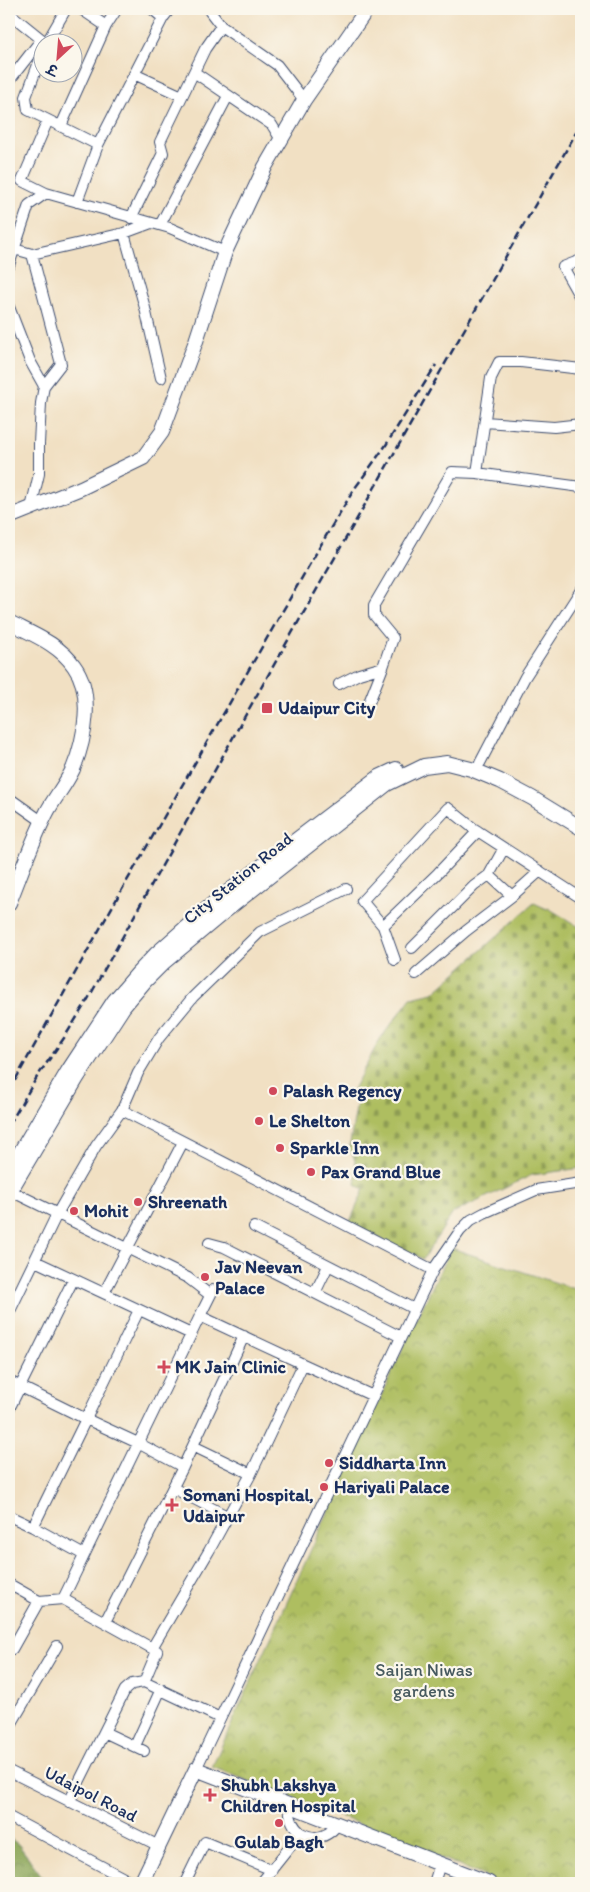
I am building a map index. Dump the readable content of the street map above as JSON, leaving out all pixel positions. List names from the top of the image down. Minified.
{"streets":{"main road":["City Station Road"],"street":["Udaipol Road"]},"parks":["Saijan Niwas gardens"],"places":{"transit":["Udaipur City"],"other":["Palash Regency","Le Shelton","Sparkle Inn","Pax Grand Blue","Shreenath","Mohit","Jav Neevan Palace","Siddharta Inn","Hariyali Palace","Gulab Bagh"],"health":["MK Jain Clinic","Somani Hospital, Udaipur","Shubh Lakshya Children Hospital"]},"north":"bottom left"}
